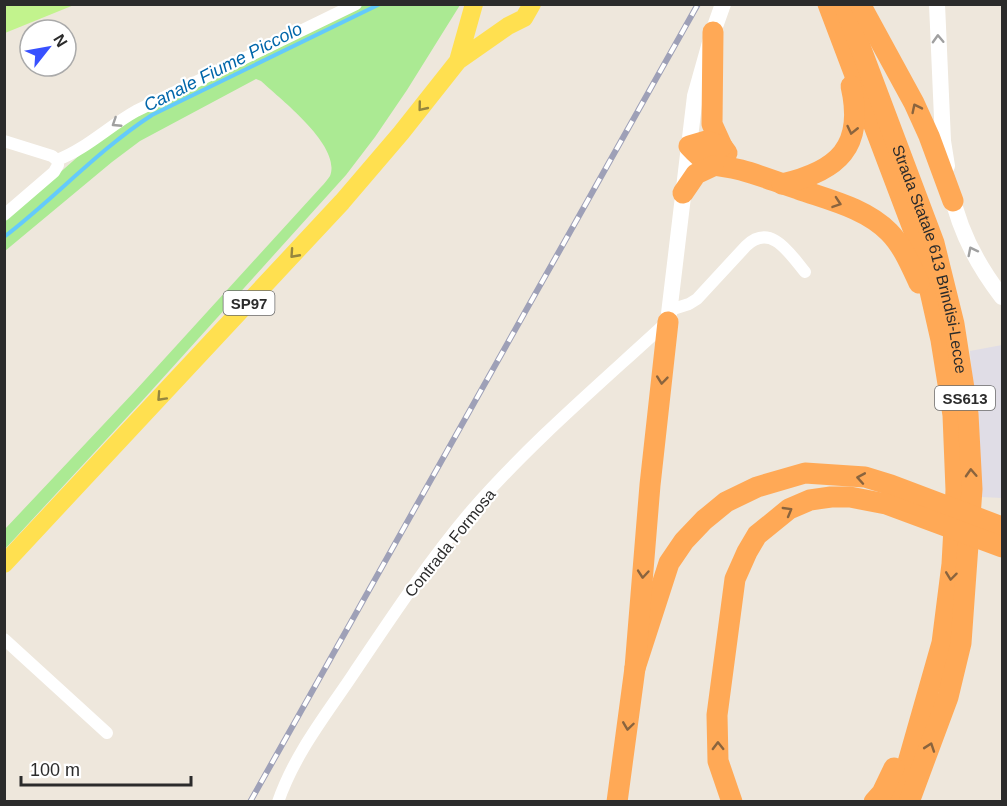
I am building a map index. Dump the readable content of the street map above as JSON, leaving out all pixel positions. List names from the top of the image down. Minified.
{"streets":{"highway":["Strada Statale 613 Brindisi-Lecce","SS613"],"main road":["SP97"],"street":["Contrada Formosa"]},"water":["Canale Fiume Piccolo"],"scale_bar":"100 m","north":"top right"}
